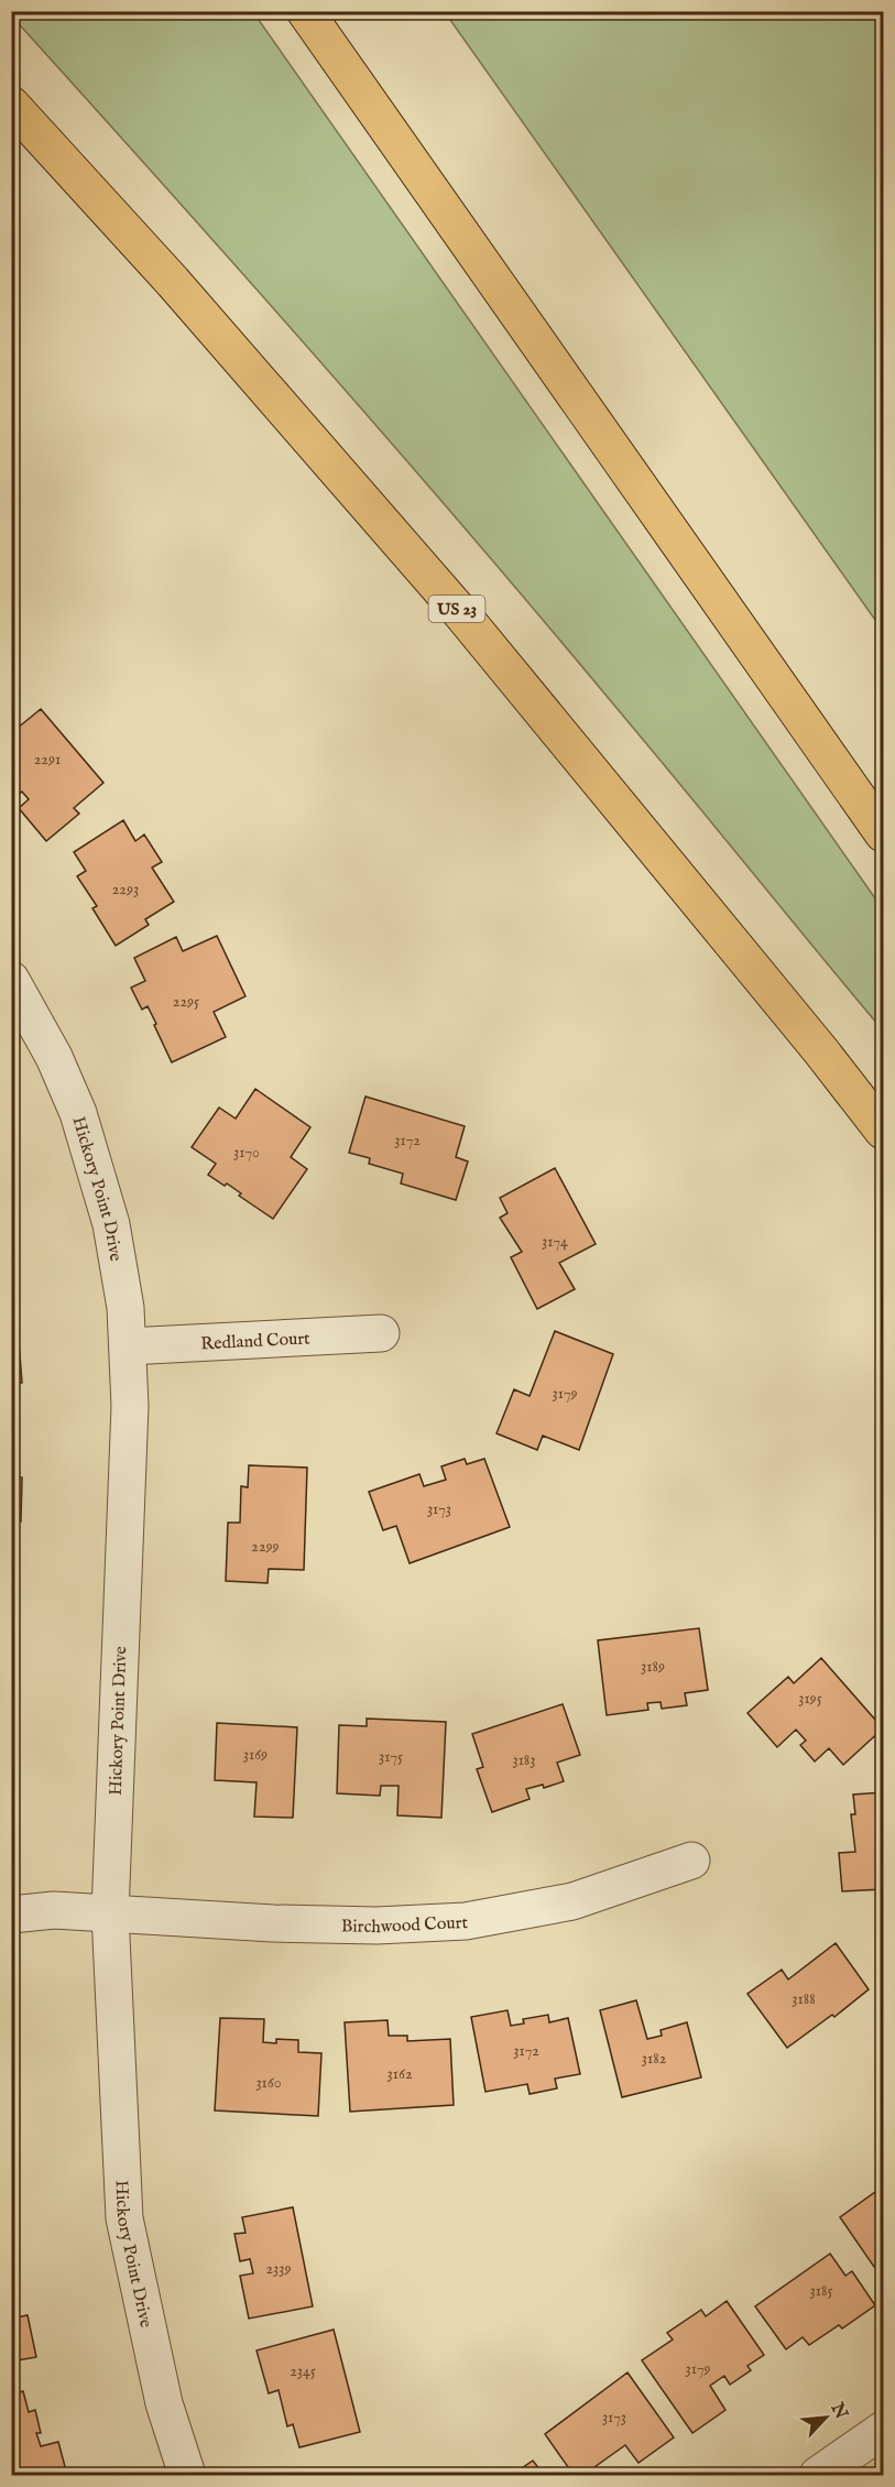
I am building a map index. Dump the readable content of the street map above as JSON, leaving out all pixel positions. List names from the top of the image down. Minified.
{"streets":{"highway":["US 23"],"street":["Hickory Point Drive","Redland Court","Birchwood Court"]},"crossings":[["Hickory Point Drive","Redland Court"],["Hickory Point Drive","Birchwood Court"]],"house_numbers":["2291","2293","2295","3172","3170","3174","3179","3173","2299","3189","3195","3169","3175","3183","3188","3172","3182","3162","3160","2339","3185","3179","2345","3173"],"north":"top right"}
